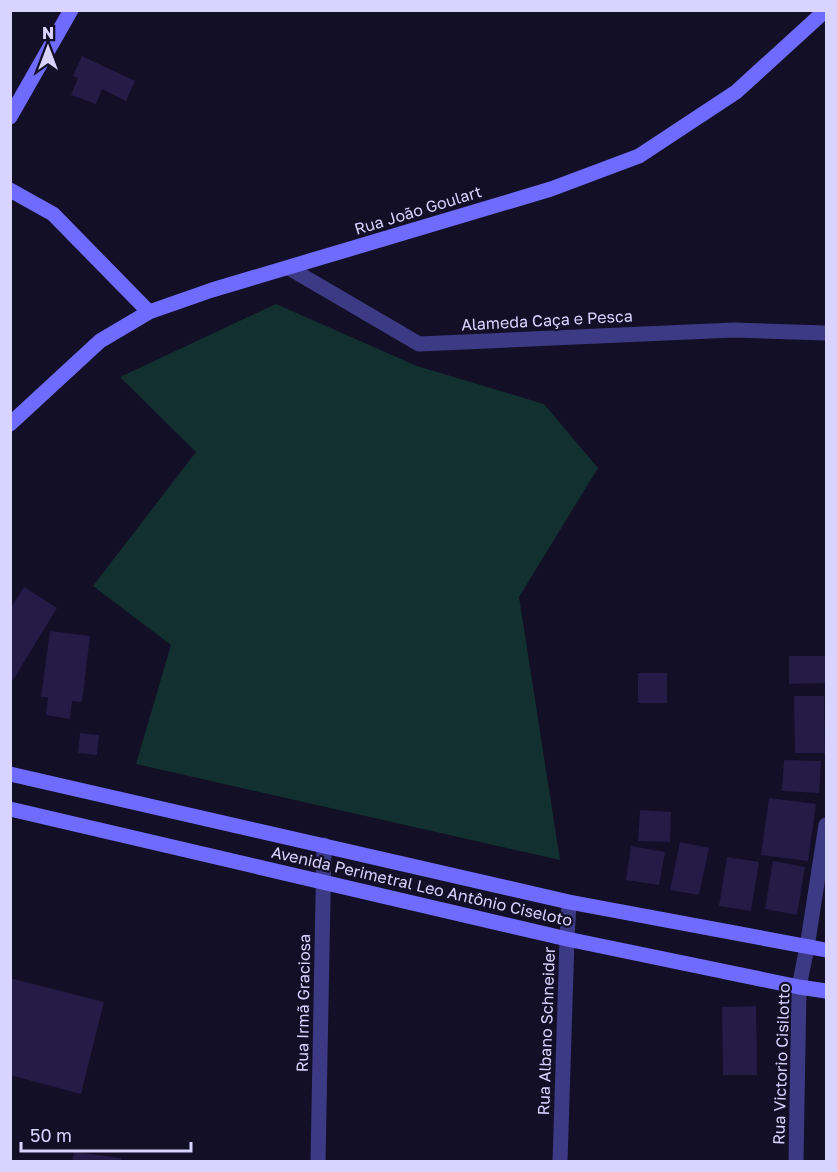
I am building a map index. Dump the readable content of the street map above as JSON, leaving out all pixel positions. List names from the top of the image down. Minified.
{"streets":{"street":["Rua João Goulart","Alameda Caça e Pesca","Avenida Perimetral Leo Antônio Ciseloto","Rua Irmã Graciosa","Rua Albano Schneider","Rua Victorio Cisilotto"]},"crossings":[["Rua João Goulart","Alameda Caça e Pesca"],["Avenida Perimetral Leo Antônio Ciseloto","Rua Irmã Graciosa"],["Avenida Perimetral Leo Antônio Ciseloto","Rua Albano Schneider"],["Avenida Perimetral Leo Antônio Ciseloto","Rua Victorio Cisilotto"]],"scale_bar":"50 m","north":"top"}
